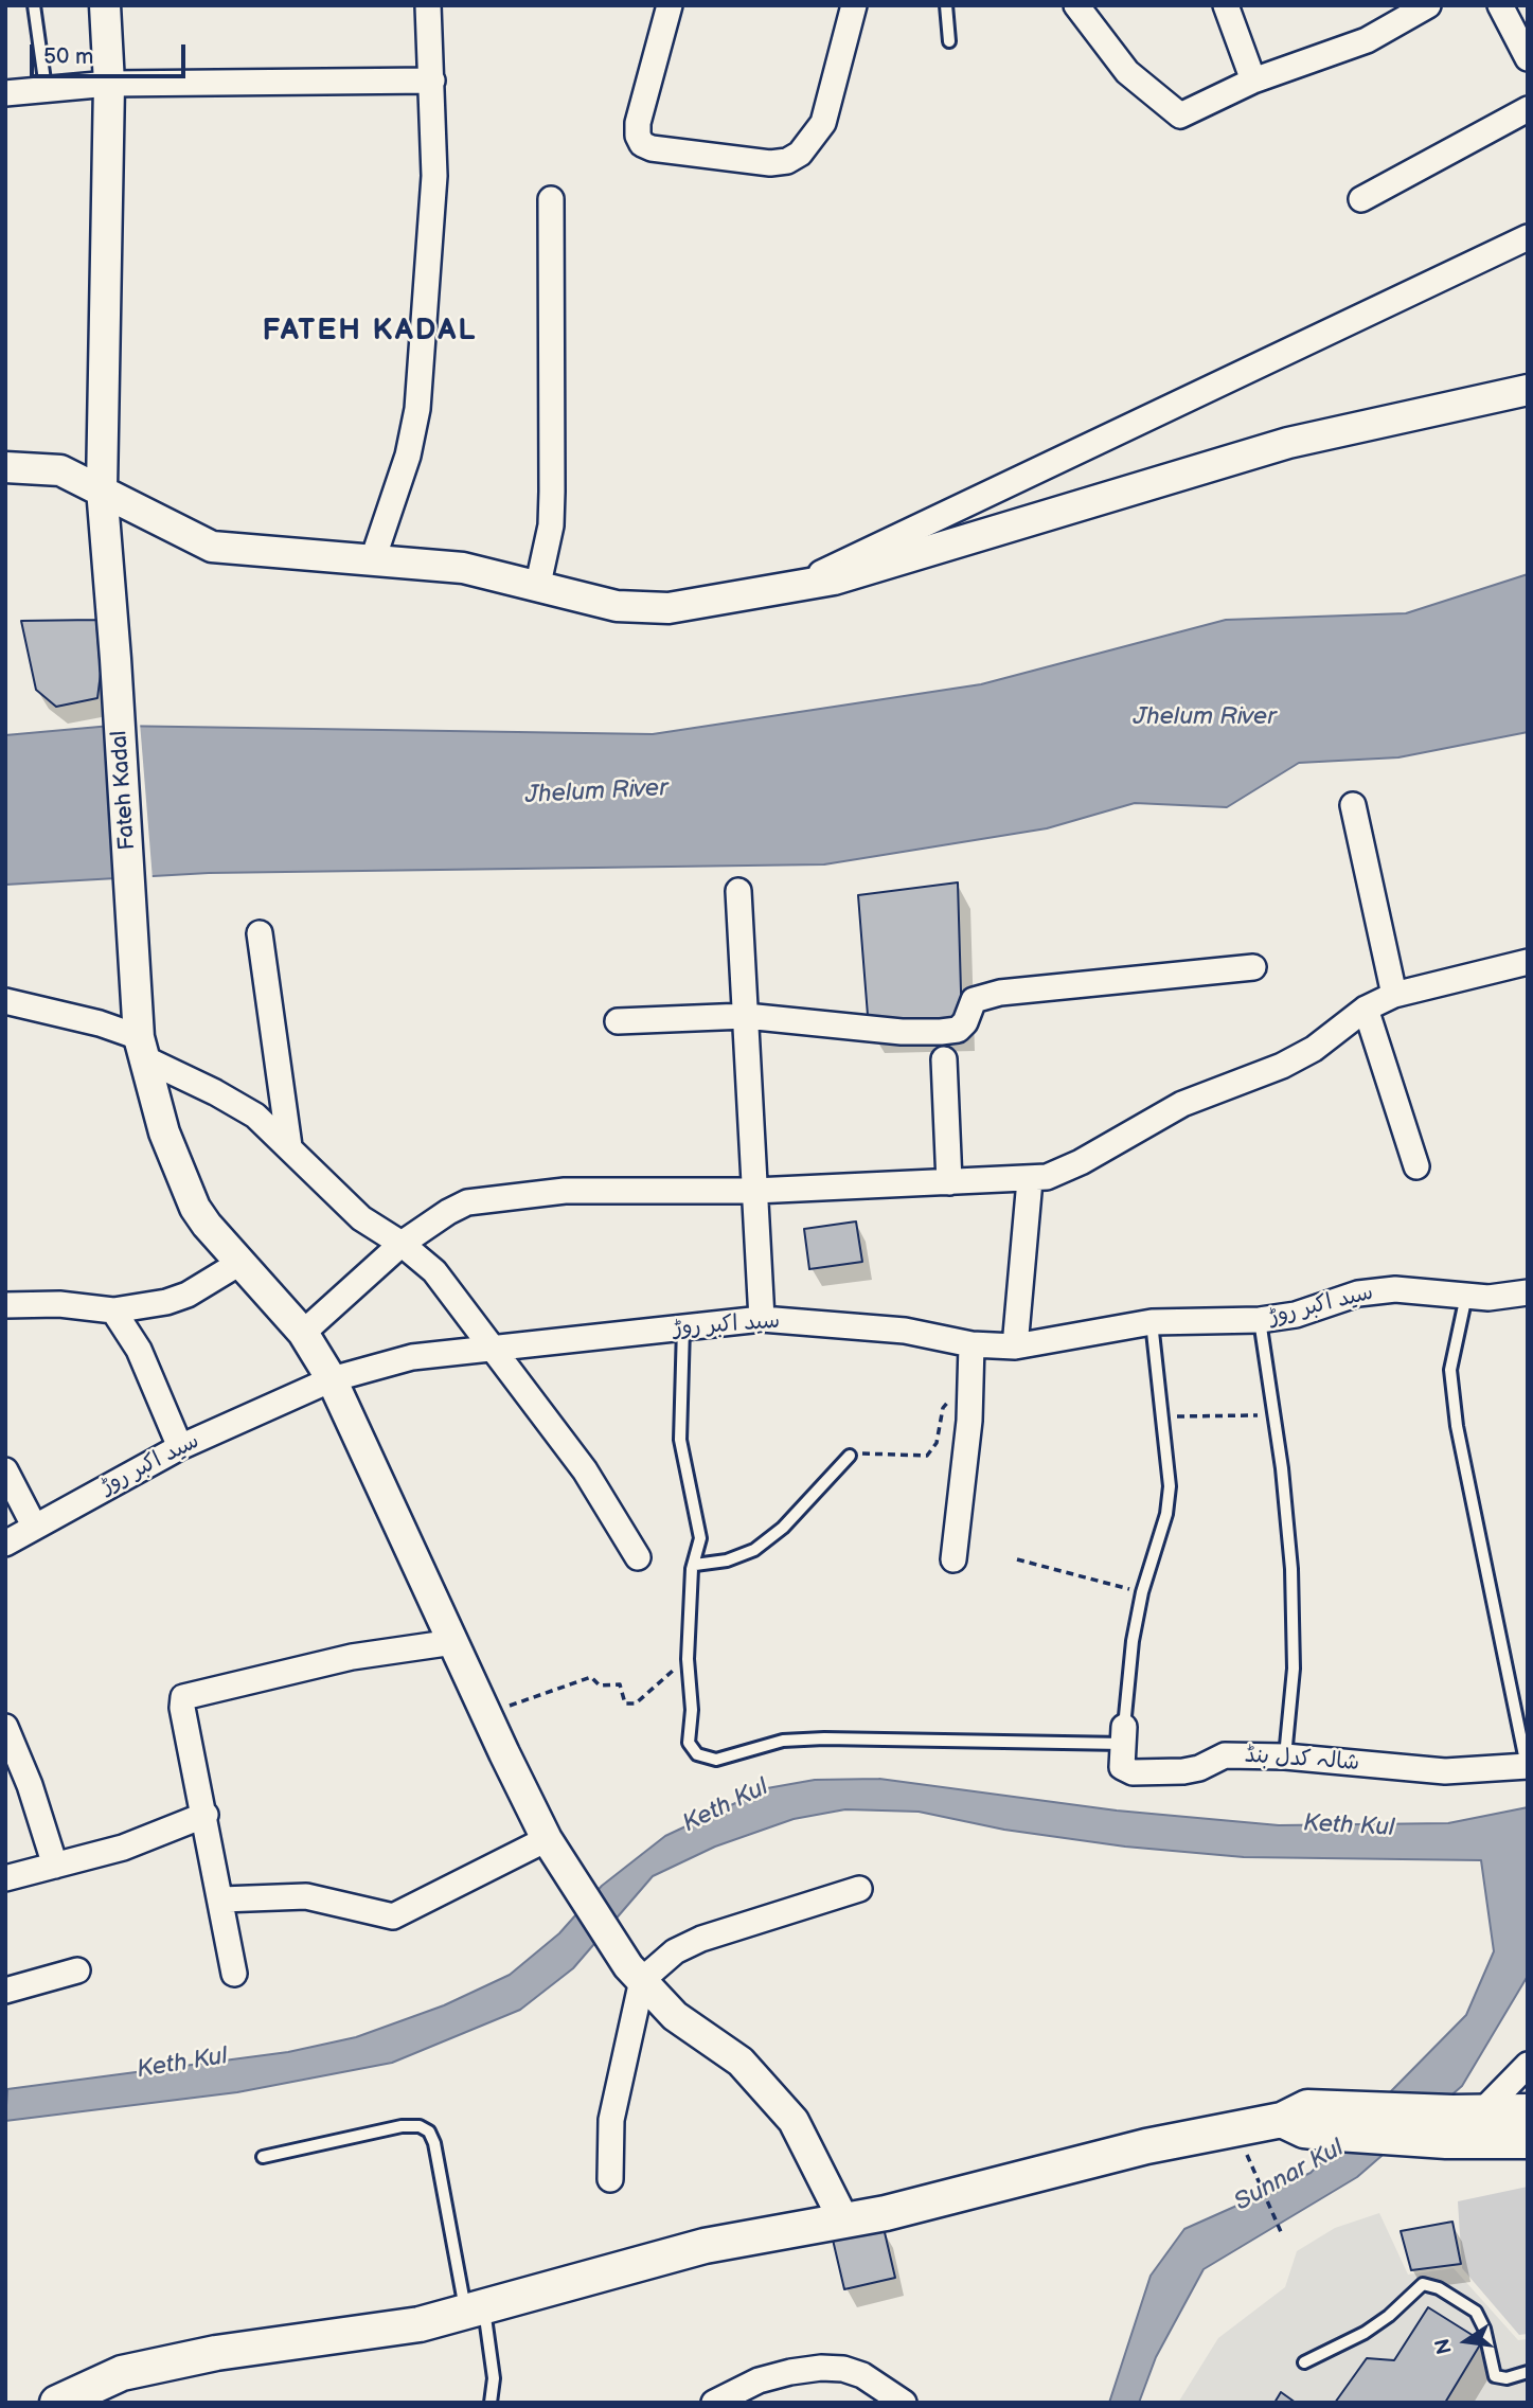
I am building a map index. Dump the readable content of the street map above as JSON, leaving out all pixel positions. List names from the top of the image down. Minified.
{"streets":{"street":["Fateh Kadal","سید اکبر روڑ","شالہ کدل بنڈ"]},"crossings":[["Fateh Kadal","سید اکبر روڑ"]],"districts":["FATEH KADAL"],"water":["Jhelum River","Keth Kul","Sunnar Kul"],"scale_bar":"50 m","north":"left"}
